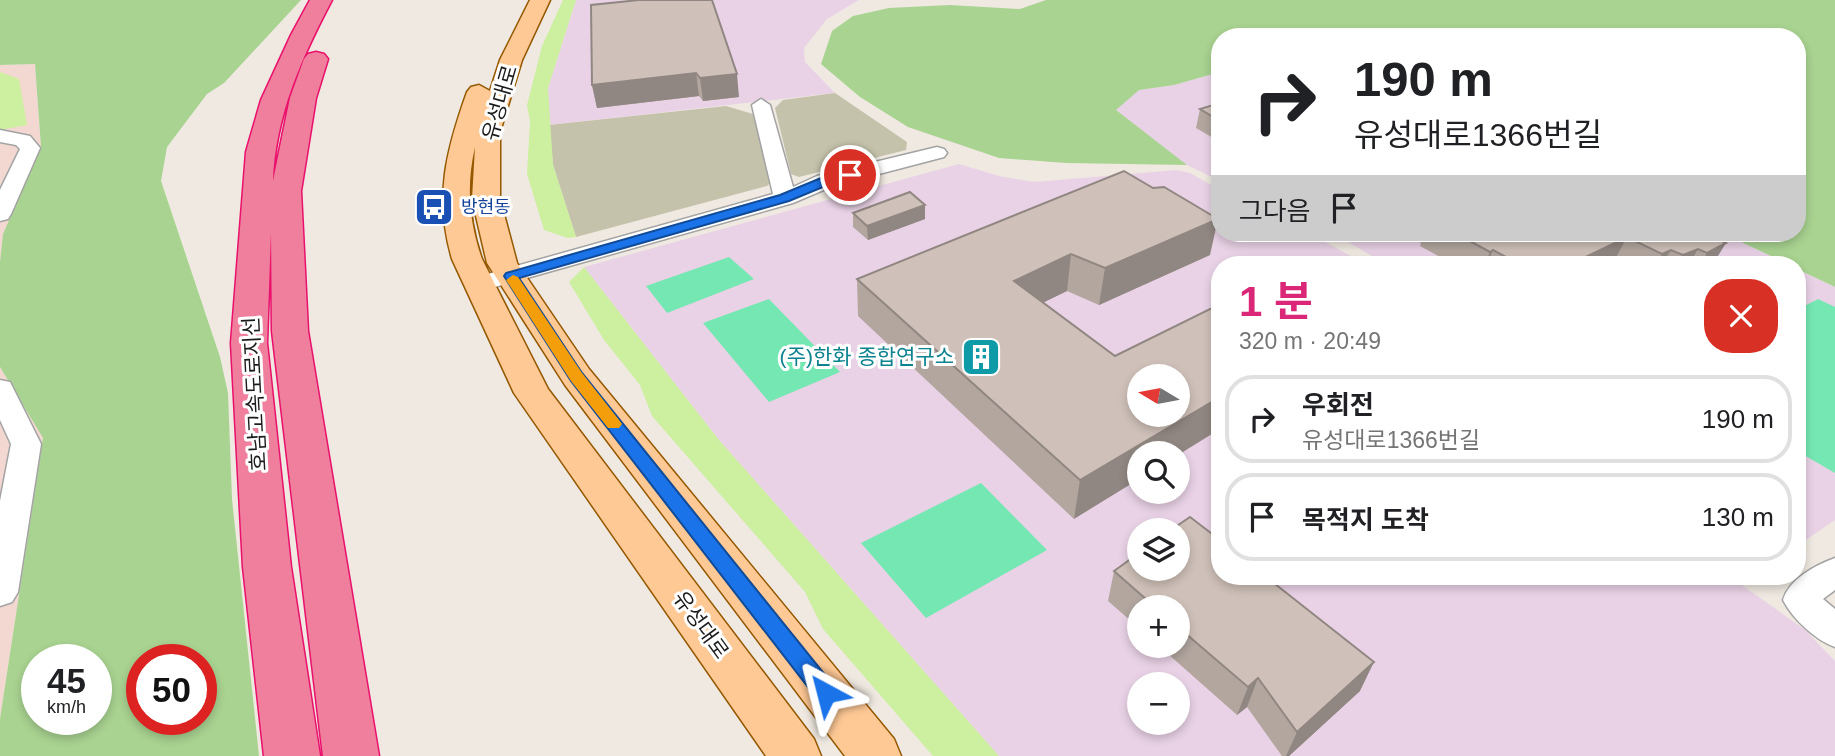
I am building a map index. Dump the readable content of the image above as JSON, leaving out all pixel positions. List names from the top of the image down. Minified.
{"streets":{"highway":["호남고속도로지선"],"main road":["유성대로"]},"places":{"bus stop":["방현동"],"building":["(주)한화 종합연구소"]},"north":"left","page":{"turn":["190 m","유성대로1366번길"],"then":"그다음","heading":["1 분","320 m · 20:49"],"map_buttons":["+","−"],"list":[{"name":"우회전","note":"유성대로1366번길","value":"190 m"},{"name":"목적지 도착","value":"130 m"}],"speed":"45 km/h","limit":"50"}}
